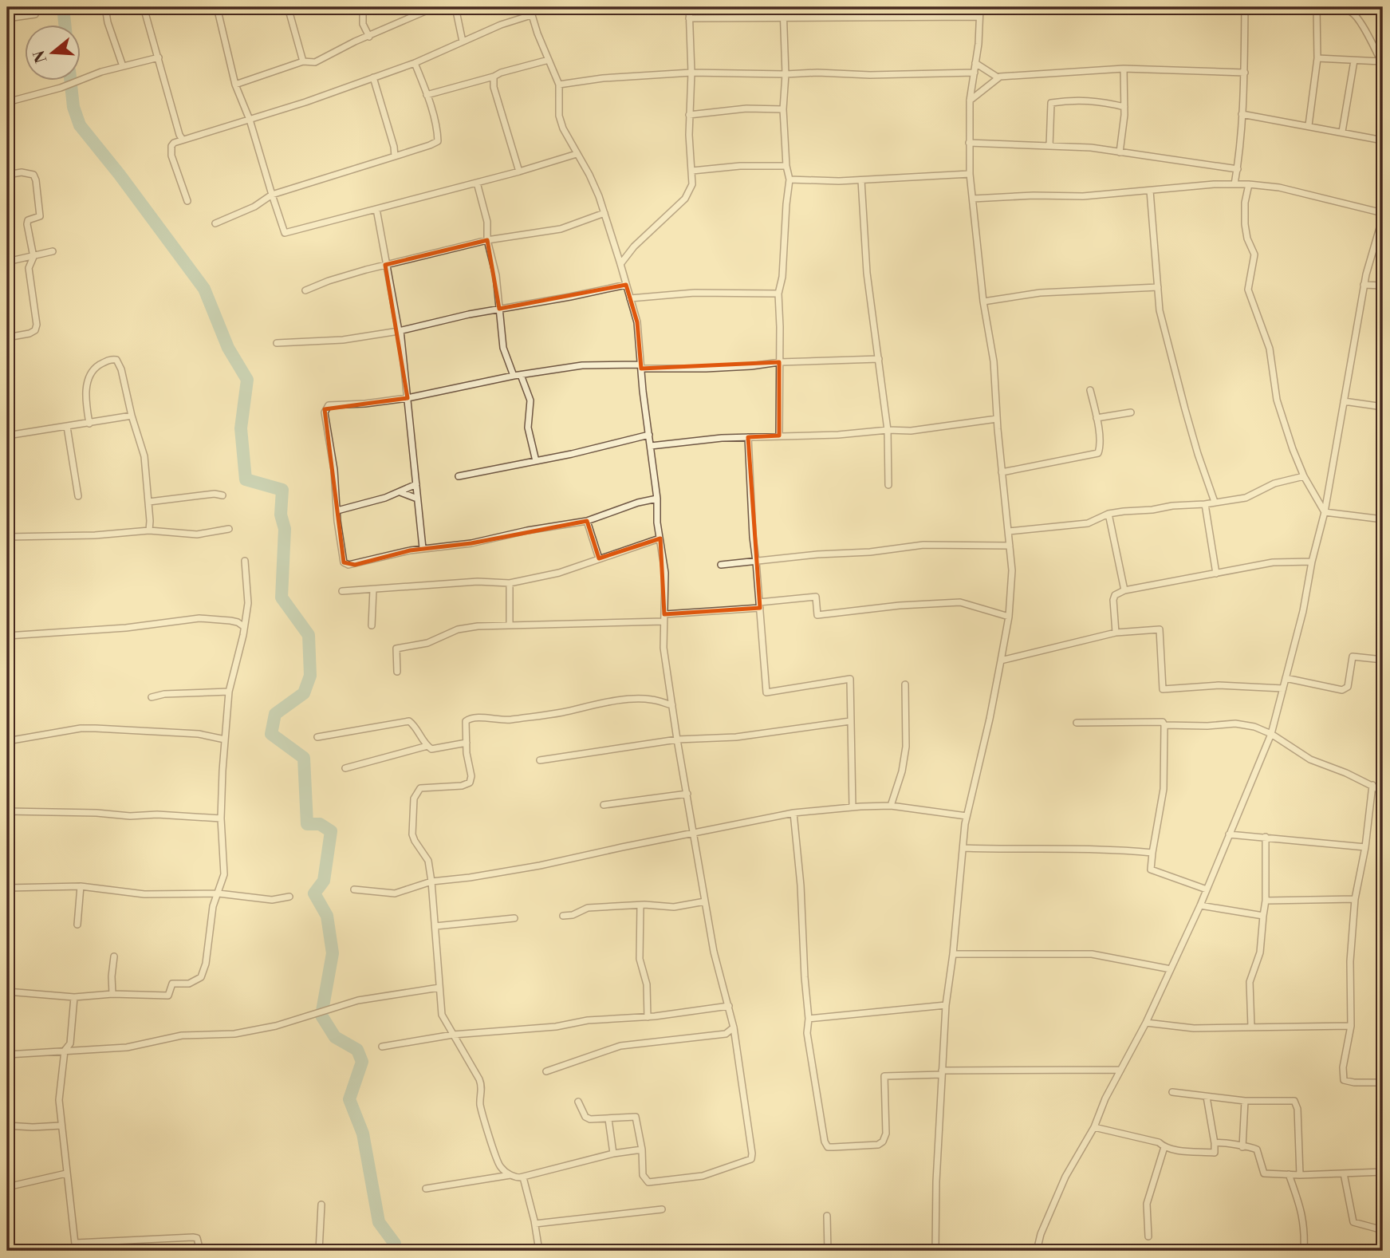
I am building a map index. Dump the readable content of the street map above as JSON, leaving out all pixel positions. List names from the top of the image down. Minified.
{"north":"left"}
